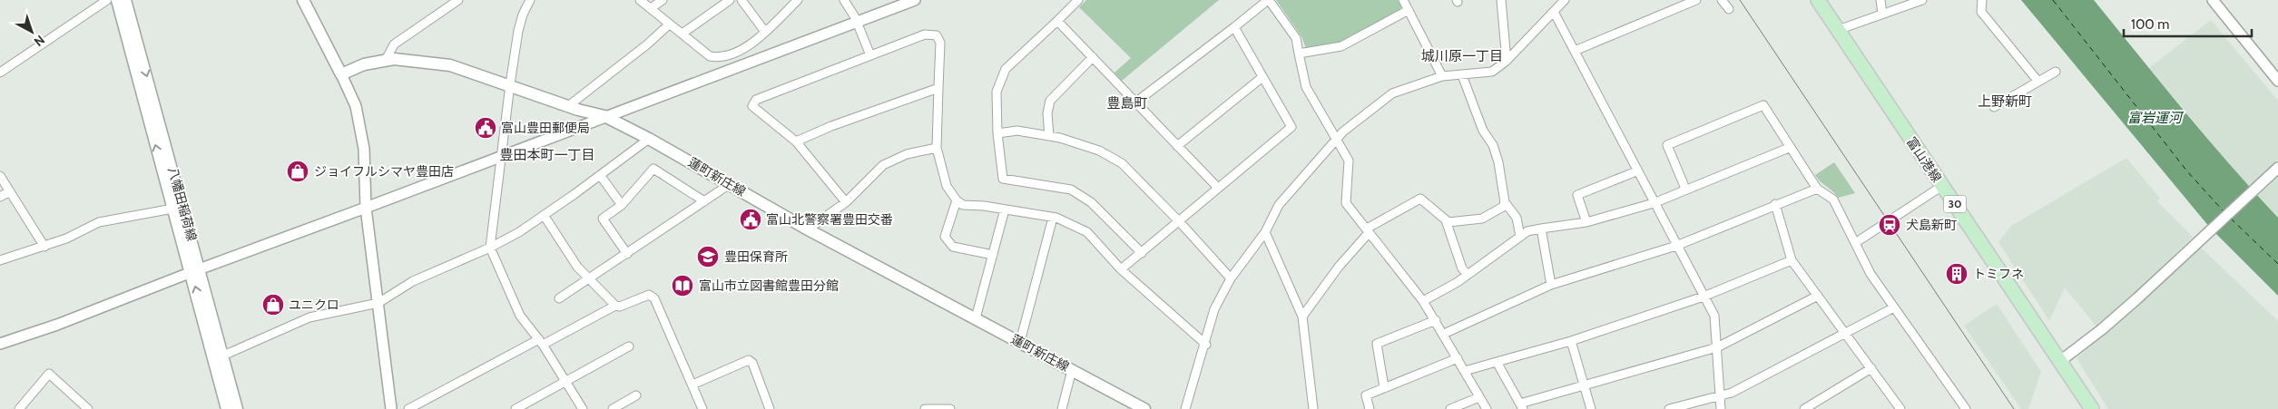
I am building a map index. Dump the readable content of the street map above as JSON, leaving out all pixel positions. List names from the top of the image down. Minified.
{"streets":{"main road":["富山港線","蓮町新庄線","八幡田稲荷線","30"]},"districts":["城川原一丁目","上野新町","豊島町","豊田本町一丁目"],"water":["富岩運河"],"places":{"public building":["富山豊田郵便局","富山北警察署豊田交番"],"shop":["ジョイフルシマヤ豊田店","ユニクロ"],"station":["犬島新町"],"school or university":["豊田保育所"],"building":["トミフネ"],"library":["富山市立図書館豊田分館"]},"scale_bar":"100 m","north":"bottom right"}
